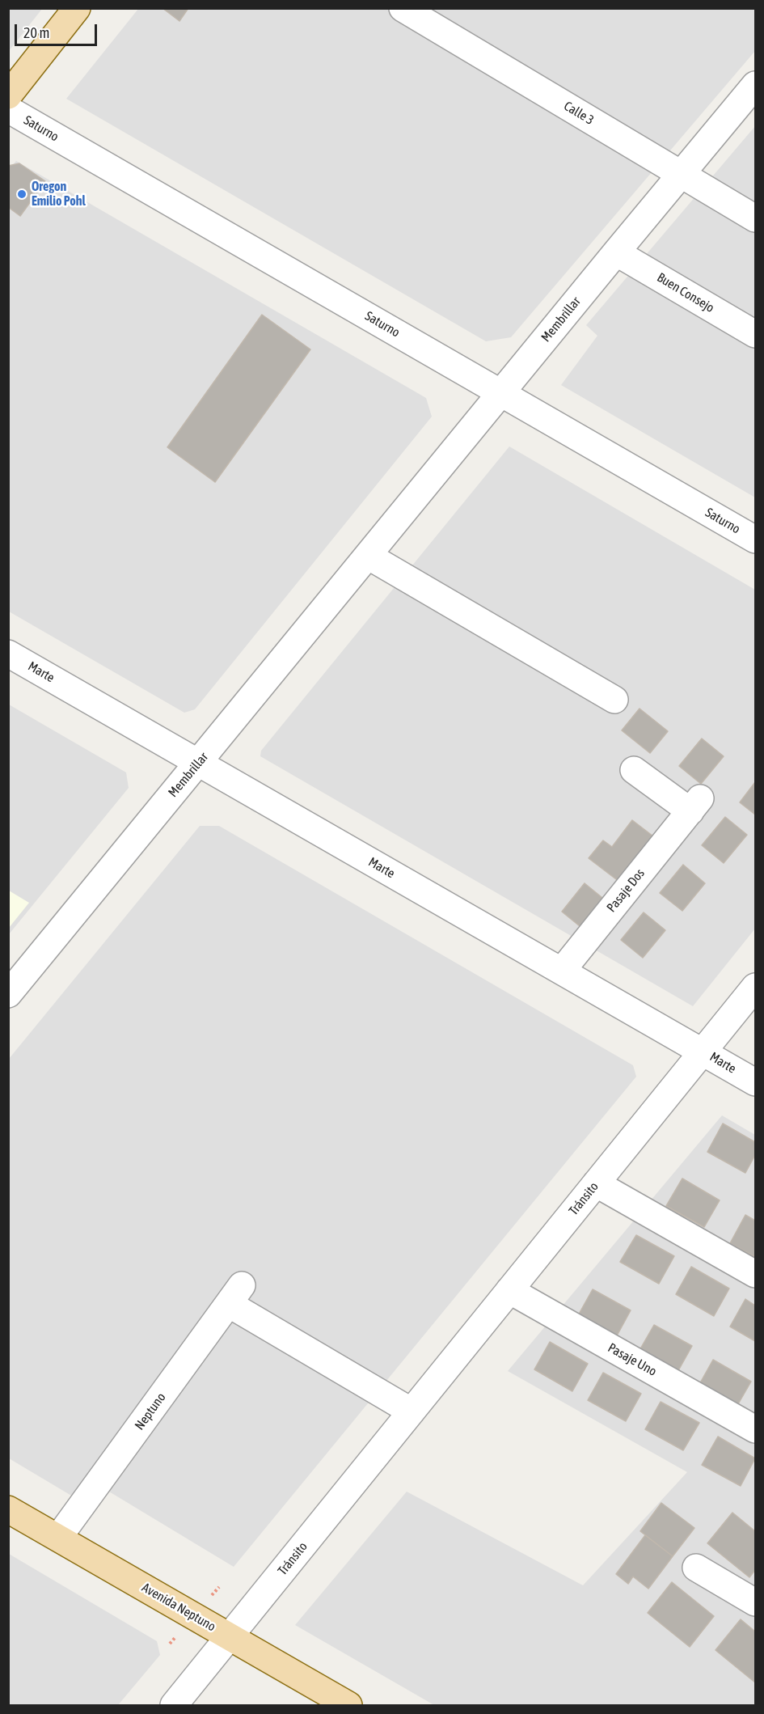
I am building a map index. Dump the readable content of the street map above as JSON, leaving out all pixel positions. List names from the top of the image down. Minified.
{"streets":{"main road":["Avenida Neptuno"],"street":["Calle 3","Saturno","Buen Consejo","Membrillar","Marte","Pasaje Dos","Tránsito","Pasaje Uno","Neptuno"]},"crossings":[["Calle 3","Membrillar"],["Saturno","Membrillar"],["Buen Consejo","Membrillar"],["Membrillar","Marte"],["Marte","Pasaje Dos"],["Marte","Tránsito"],["Tránsito","Pasaje Uno"],["Tránsito","Neptuno"],["Tránsito","Avenida Neptuno"],["Neptuno","Avenida Neptuno"]],"places":["Oregon Emilio Pohl"],"scale_bar":"20 m"}
